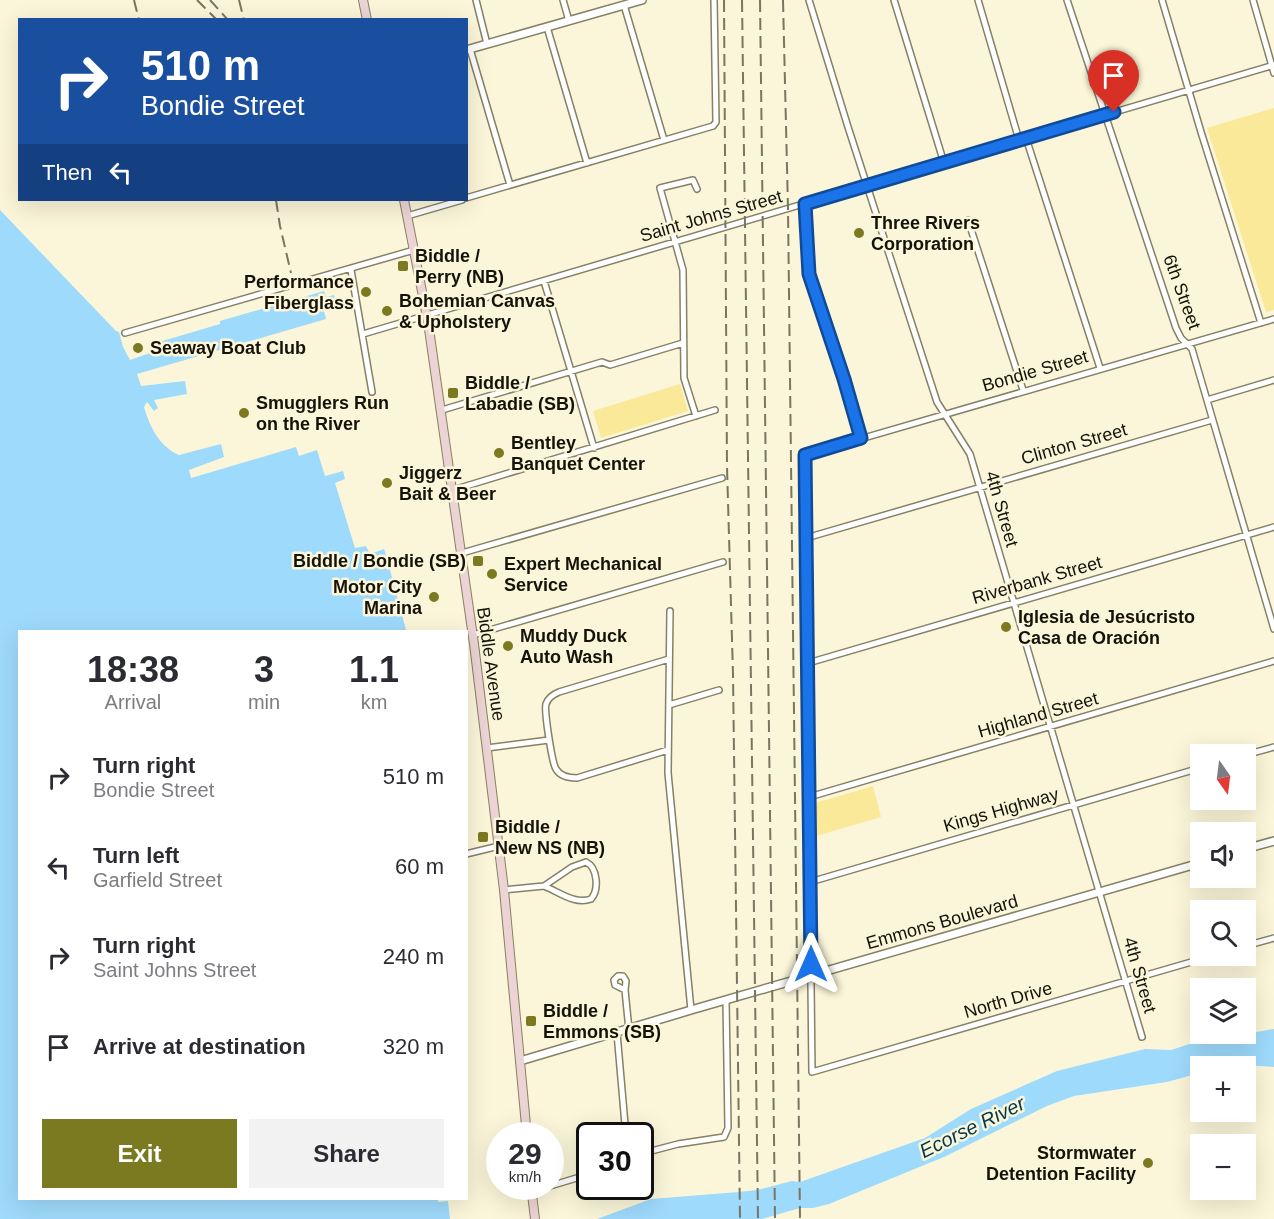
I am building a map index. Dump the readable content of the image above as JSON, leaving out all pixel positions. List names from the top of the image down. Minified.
{"streets":{"main road":["Biddle Avenue"],"street":["Saint Johns Street","6th Street","Bondie Street","Clinton Street","4th Street","Riverbank Street","Highland Street","Kings Highway","Emmons Boulevard","North Drive"]},"crossings":[["Saint Johns Street","6th Street"],["Saint Johns Street","4th Street"],["Saint Johns Street","Biddle Avenue"],["6th Street","Bondie Street"],["6th Street","Clinton Street"],["6th Street","Riverbank Street"],["Bondie Street","Clinton Street"],["Bondie Street","4th Street"],["Clinton Street","4th Street"],["4th Street","Riverbank Street"],["4th Street","Highland Street"],["4th Street","Kings Highway"],["4th Street","Emmons Boulevard"],["4th Street","North Drive"],["Biddle Avenue","Emmons Boulevard"],["Emmons Boulevard","North Drive"]],"water":["Ecorse River"],"places":{"other":["Three Rivers Corporation","Performance Fiberglass","Bohemian Canvas & Upholstery","Seaway Boat Club","Smugglers Run on the River","Bentley Banquet Center","Jiggerz Bait & Beer","Expert Mechanical Service","Motor City Marina","Iglesia de Jesúcristo Casa de Oración","Muddy Duck Auto Wash","Stormwater Detention Facility"],"transit":["Biddle / Perry (NB)","Biddle / Labadie (SB)","Biddle / Bondie (SB)","Biddle / New NS (NB)","Biddle / Emmons (SB)"]},"north":"bottom","page":{"turn":["510 m","Bondie Street"],"then":"Then","eta":["18:38","Arrival","3","min","1.1","km"],"list":[{"name":"Turn right","note":"Bondie Street","value":"510 m"},{"name":"Turn left","note":"Garfield Street","value":"60 m"},{"name":"Turn right","note":"Saint Johns Street","value":"240 m"},{"name":"Arrive at destination","value":"320 m"}],"map_buttons":["+","−"],"buttons":["Exit","Share"],"speed":"29 km/h","limit":"30"}}
